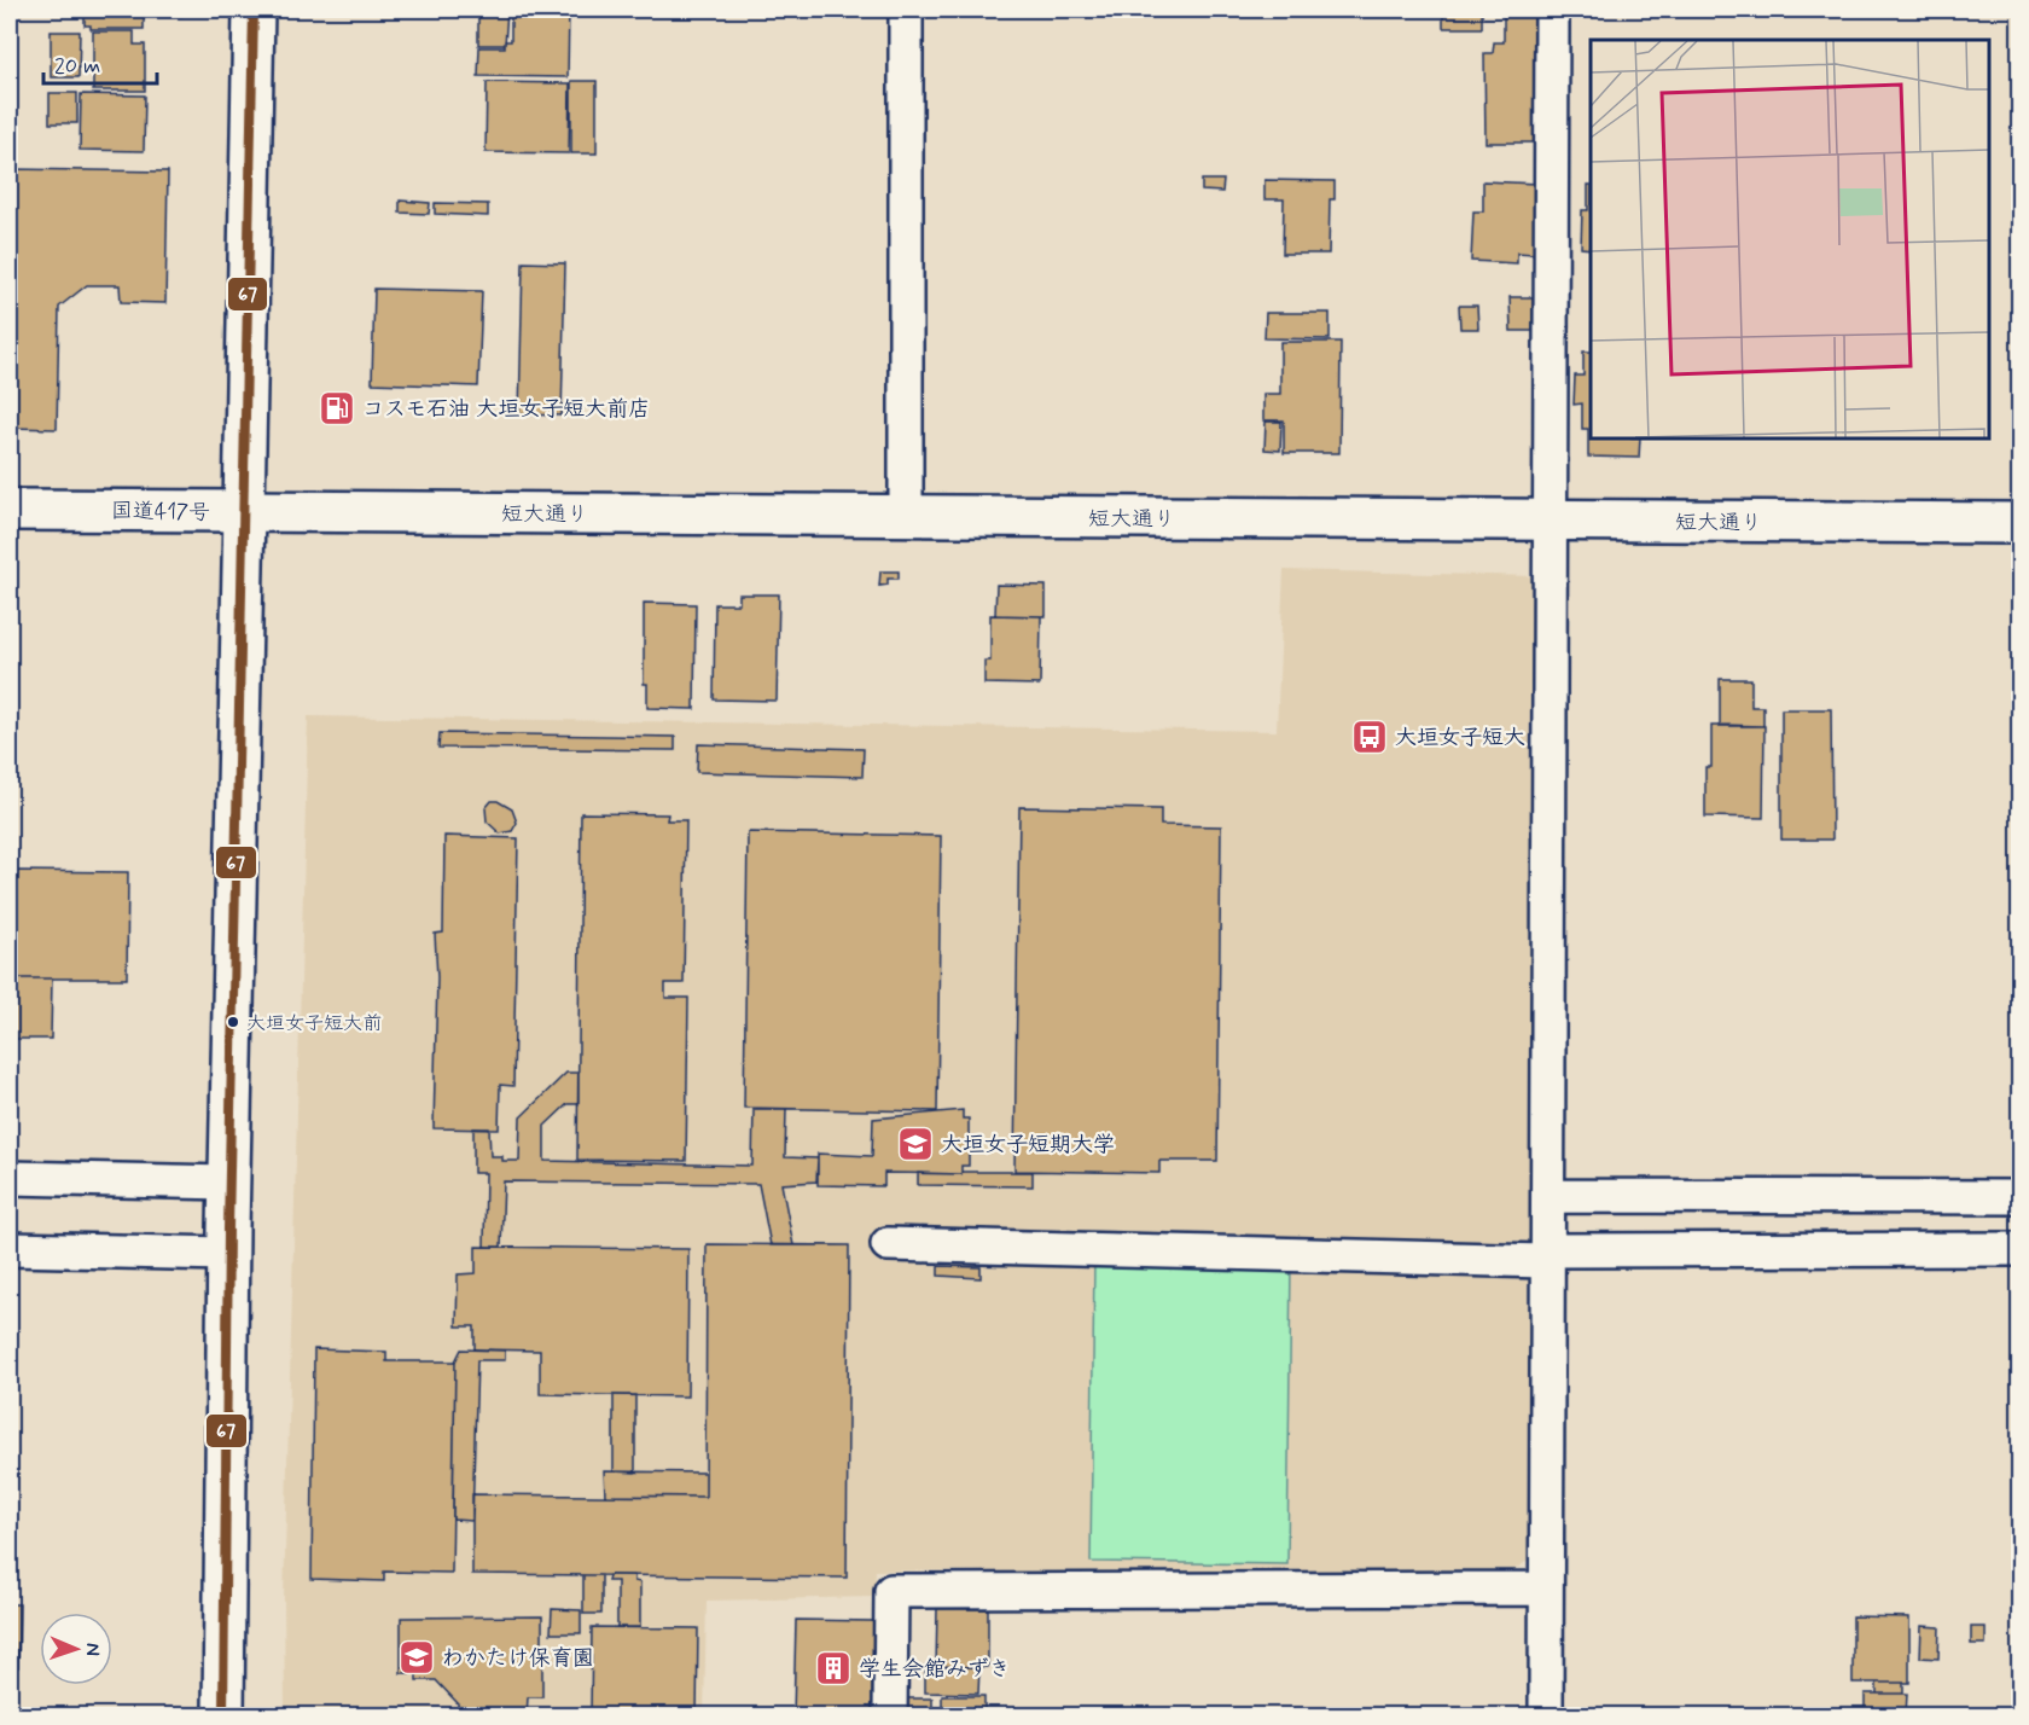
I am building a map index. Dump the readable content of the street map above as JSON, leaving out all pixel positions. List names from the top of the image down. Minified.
{"streets":{"main road":["国道417号","短大通り"]},"crossings":[["国道417号","短大通り"]],"places":{"fuel station":["コスモ石油 大垣女子短大前店"],"bus stop":["大垣女子短大"],"other":["大垣女子短大前"],"school or university":["大垣女子短期大学","わかたけ保育園"],"building":["学生会館みずき"]},"lines":["transit line 67"],"scale_bar":"20 m","north":"right"}
